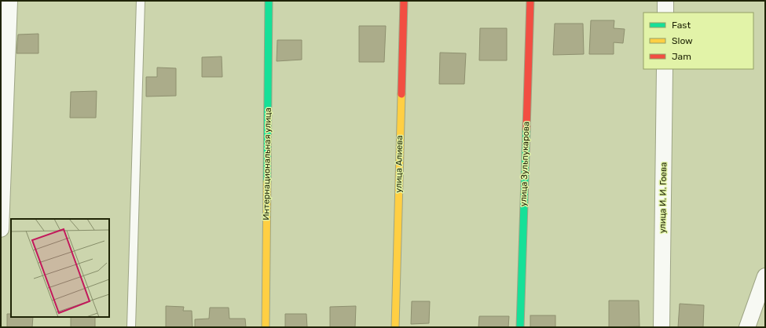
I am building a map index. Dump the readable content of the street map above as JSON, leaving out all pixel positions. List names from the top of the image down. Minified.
{"streets":{"street":["Интернациональная улица","улица Алиева","улица Зульпукарова","улица И. И. Гоева"]},"legend":["Fast","Slow","Jam"]}
